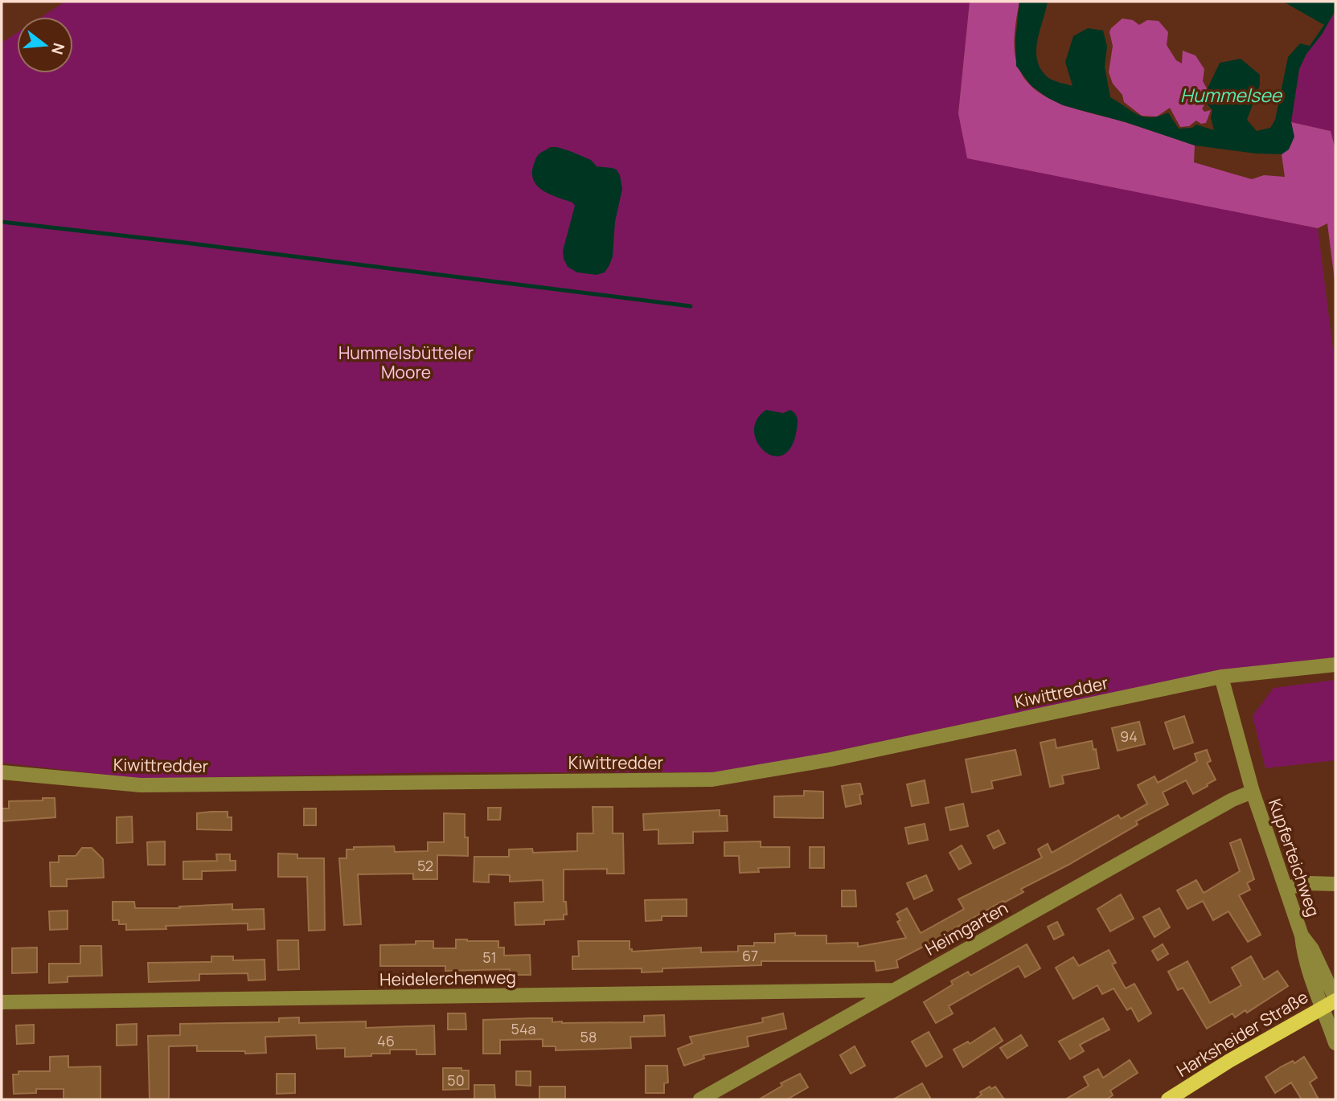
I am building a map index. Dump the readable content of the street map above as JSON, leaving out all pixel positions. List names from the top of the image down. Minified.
{"streets":{"main road":["Harksheider Straße"],"street":["Kiwittredder","Kupferteichweg","Heimgarten","Heidelerchenweg"]},"crossings":[["Kupferteichweg","Heimgarten"],["Kupferteichweg","Harksheider Straße"],["Heimgarten","Heidelerchenweg"]],"water":["Hummelsee"],"parks":["Hummelsbütteler Moore"],"house_numbers":["94","52","67","51","54a","58","46","50"],"north":"right"}
